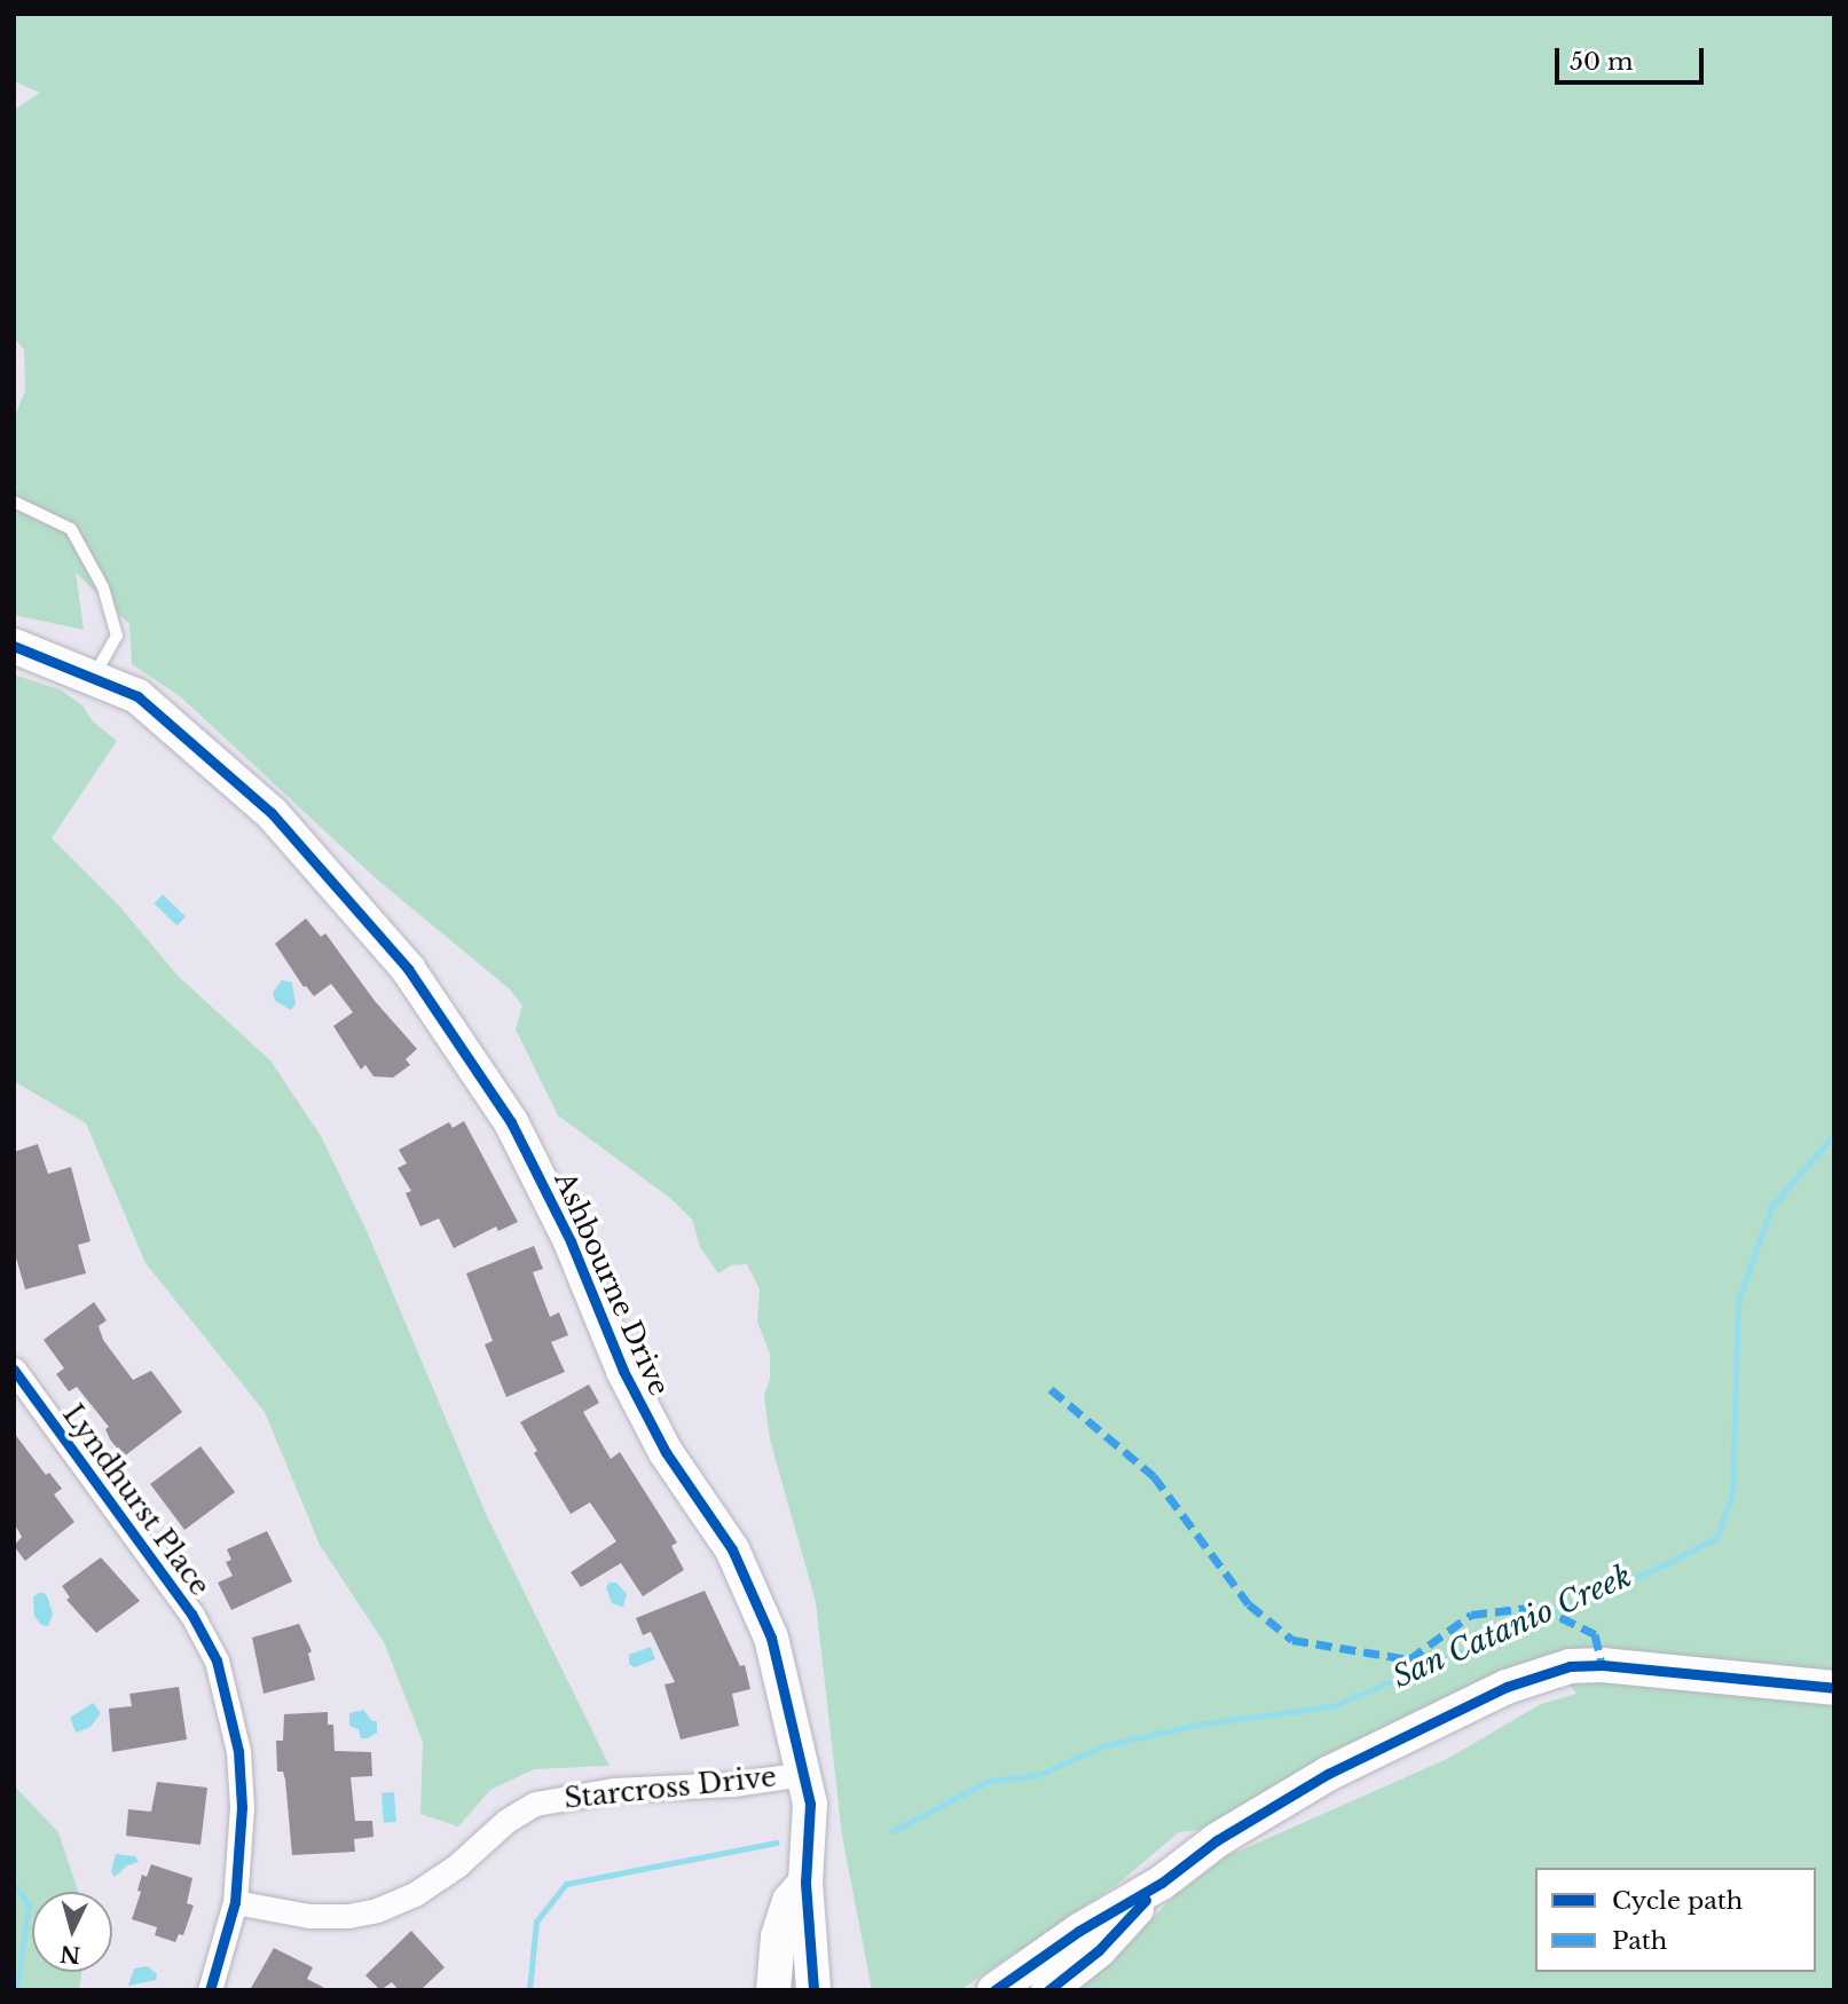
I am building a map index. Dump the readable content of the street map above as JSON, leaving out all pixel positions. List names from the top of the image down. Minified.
{"streets":{"street":["Ashbourne Drive","Lyndhurst Place","Starcross Drive"]},"crossings":[["Ashbourne Drive","Starcross Drive"],["Lyndhurst Place","Starcross Drive"]],"water":["San Catanio Creek"],"legend":["Cycle path","Path"],"scale_bar":"50 m","north":"bottom"}
